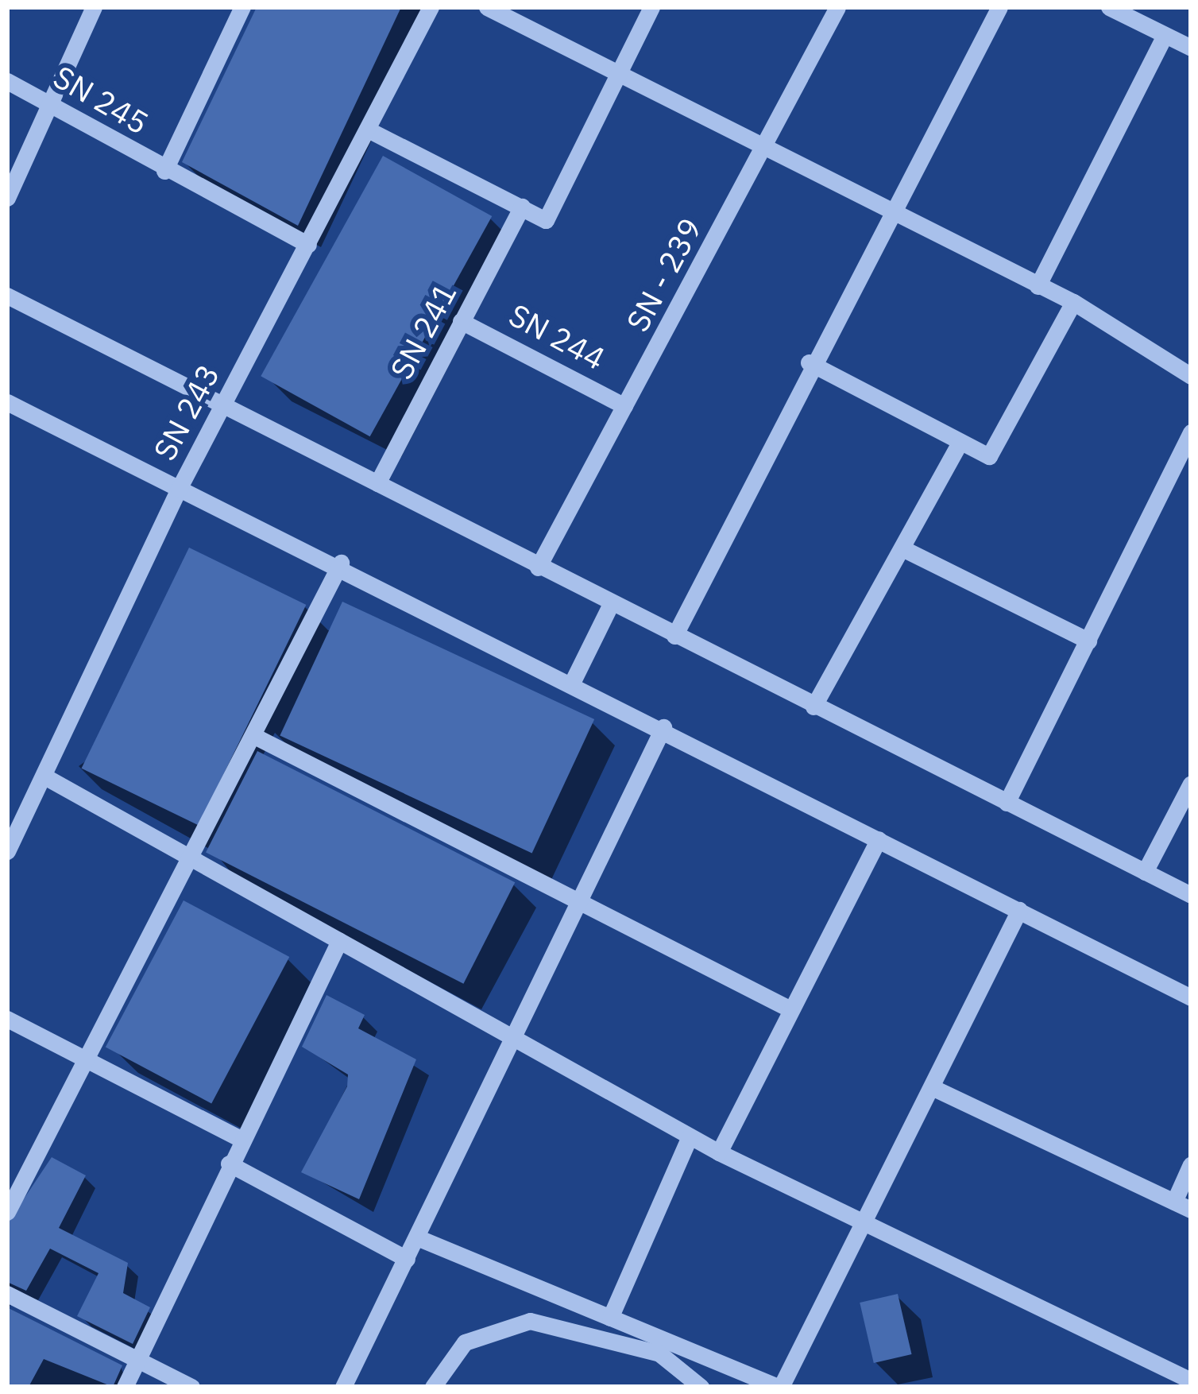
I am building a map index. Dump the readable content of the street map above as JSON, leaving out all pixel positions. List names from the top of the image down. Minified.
{"streets":{"street":["SN 245","SN - 239","SN 241","SN 244","SN 243"]},"crossings":[["SN 245","SN 243"],["SN - 239","SN 244"],["SN 241","SN 244"]]}
